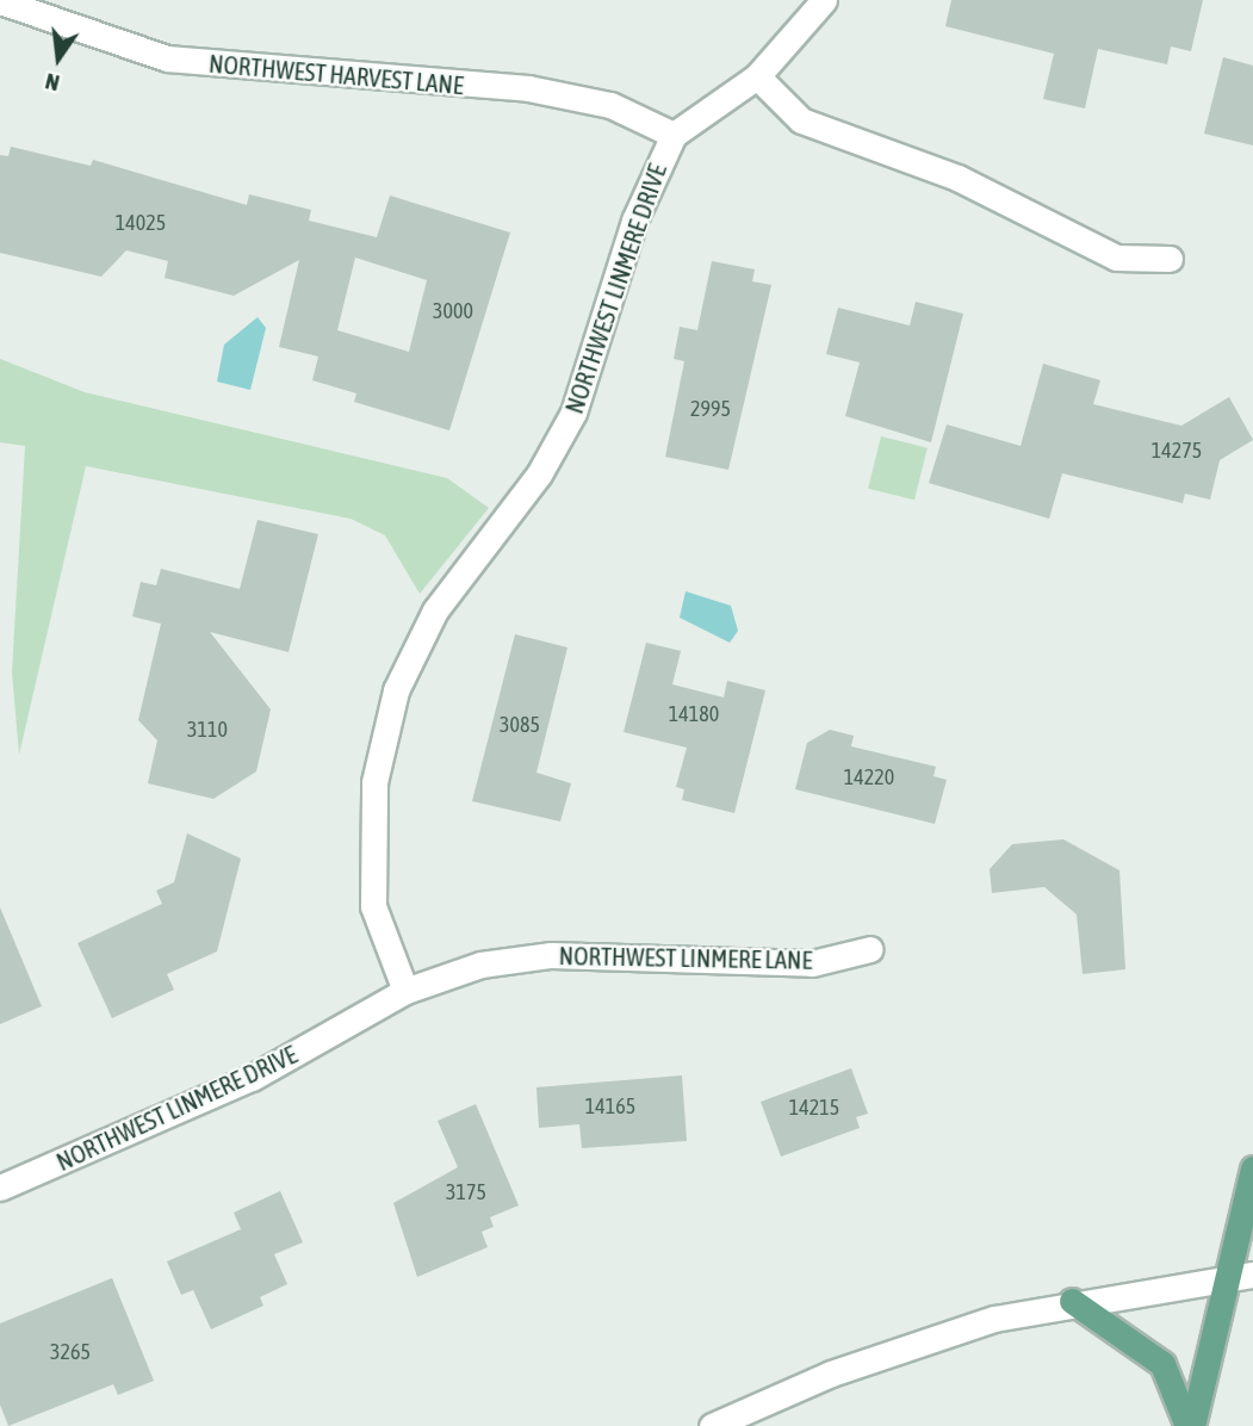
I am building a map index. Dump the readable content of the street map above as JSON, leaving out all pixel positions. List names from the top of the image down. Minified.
{"streets":{"street":["NORTHWEST HARVEST LANE","NORTHWEST LINMERE DRIVE","NORTHWEST LINMERE LANE"]},"crossings":[["NORTHWEST HARVEST LANE","NORTHWEST LINMERE DRIVE"],["NORTHWEST LINMERE DRIVE","NORTHWEST LINMERE LANE"]],"house_numbers":["14025","3000","2995","14275","14180","3085","3110","14220","14165","14215","3175","3265"],"north":"bottom"}
